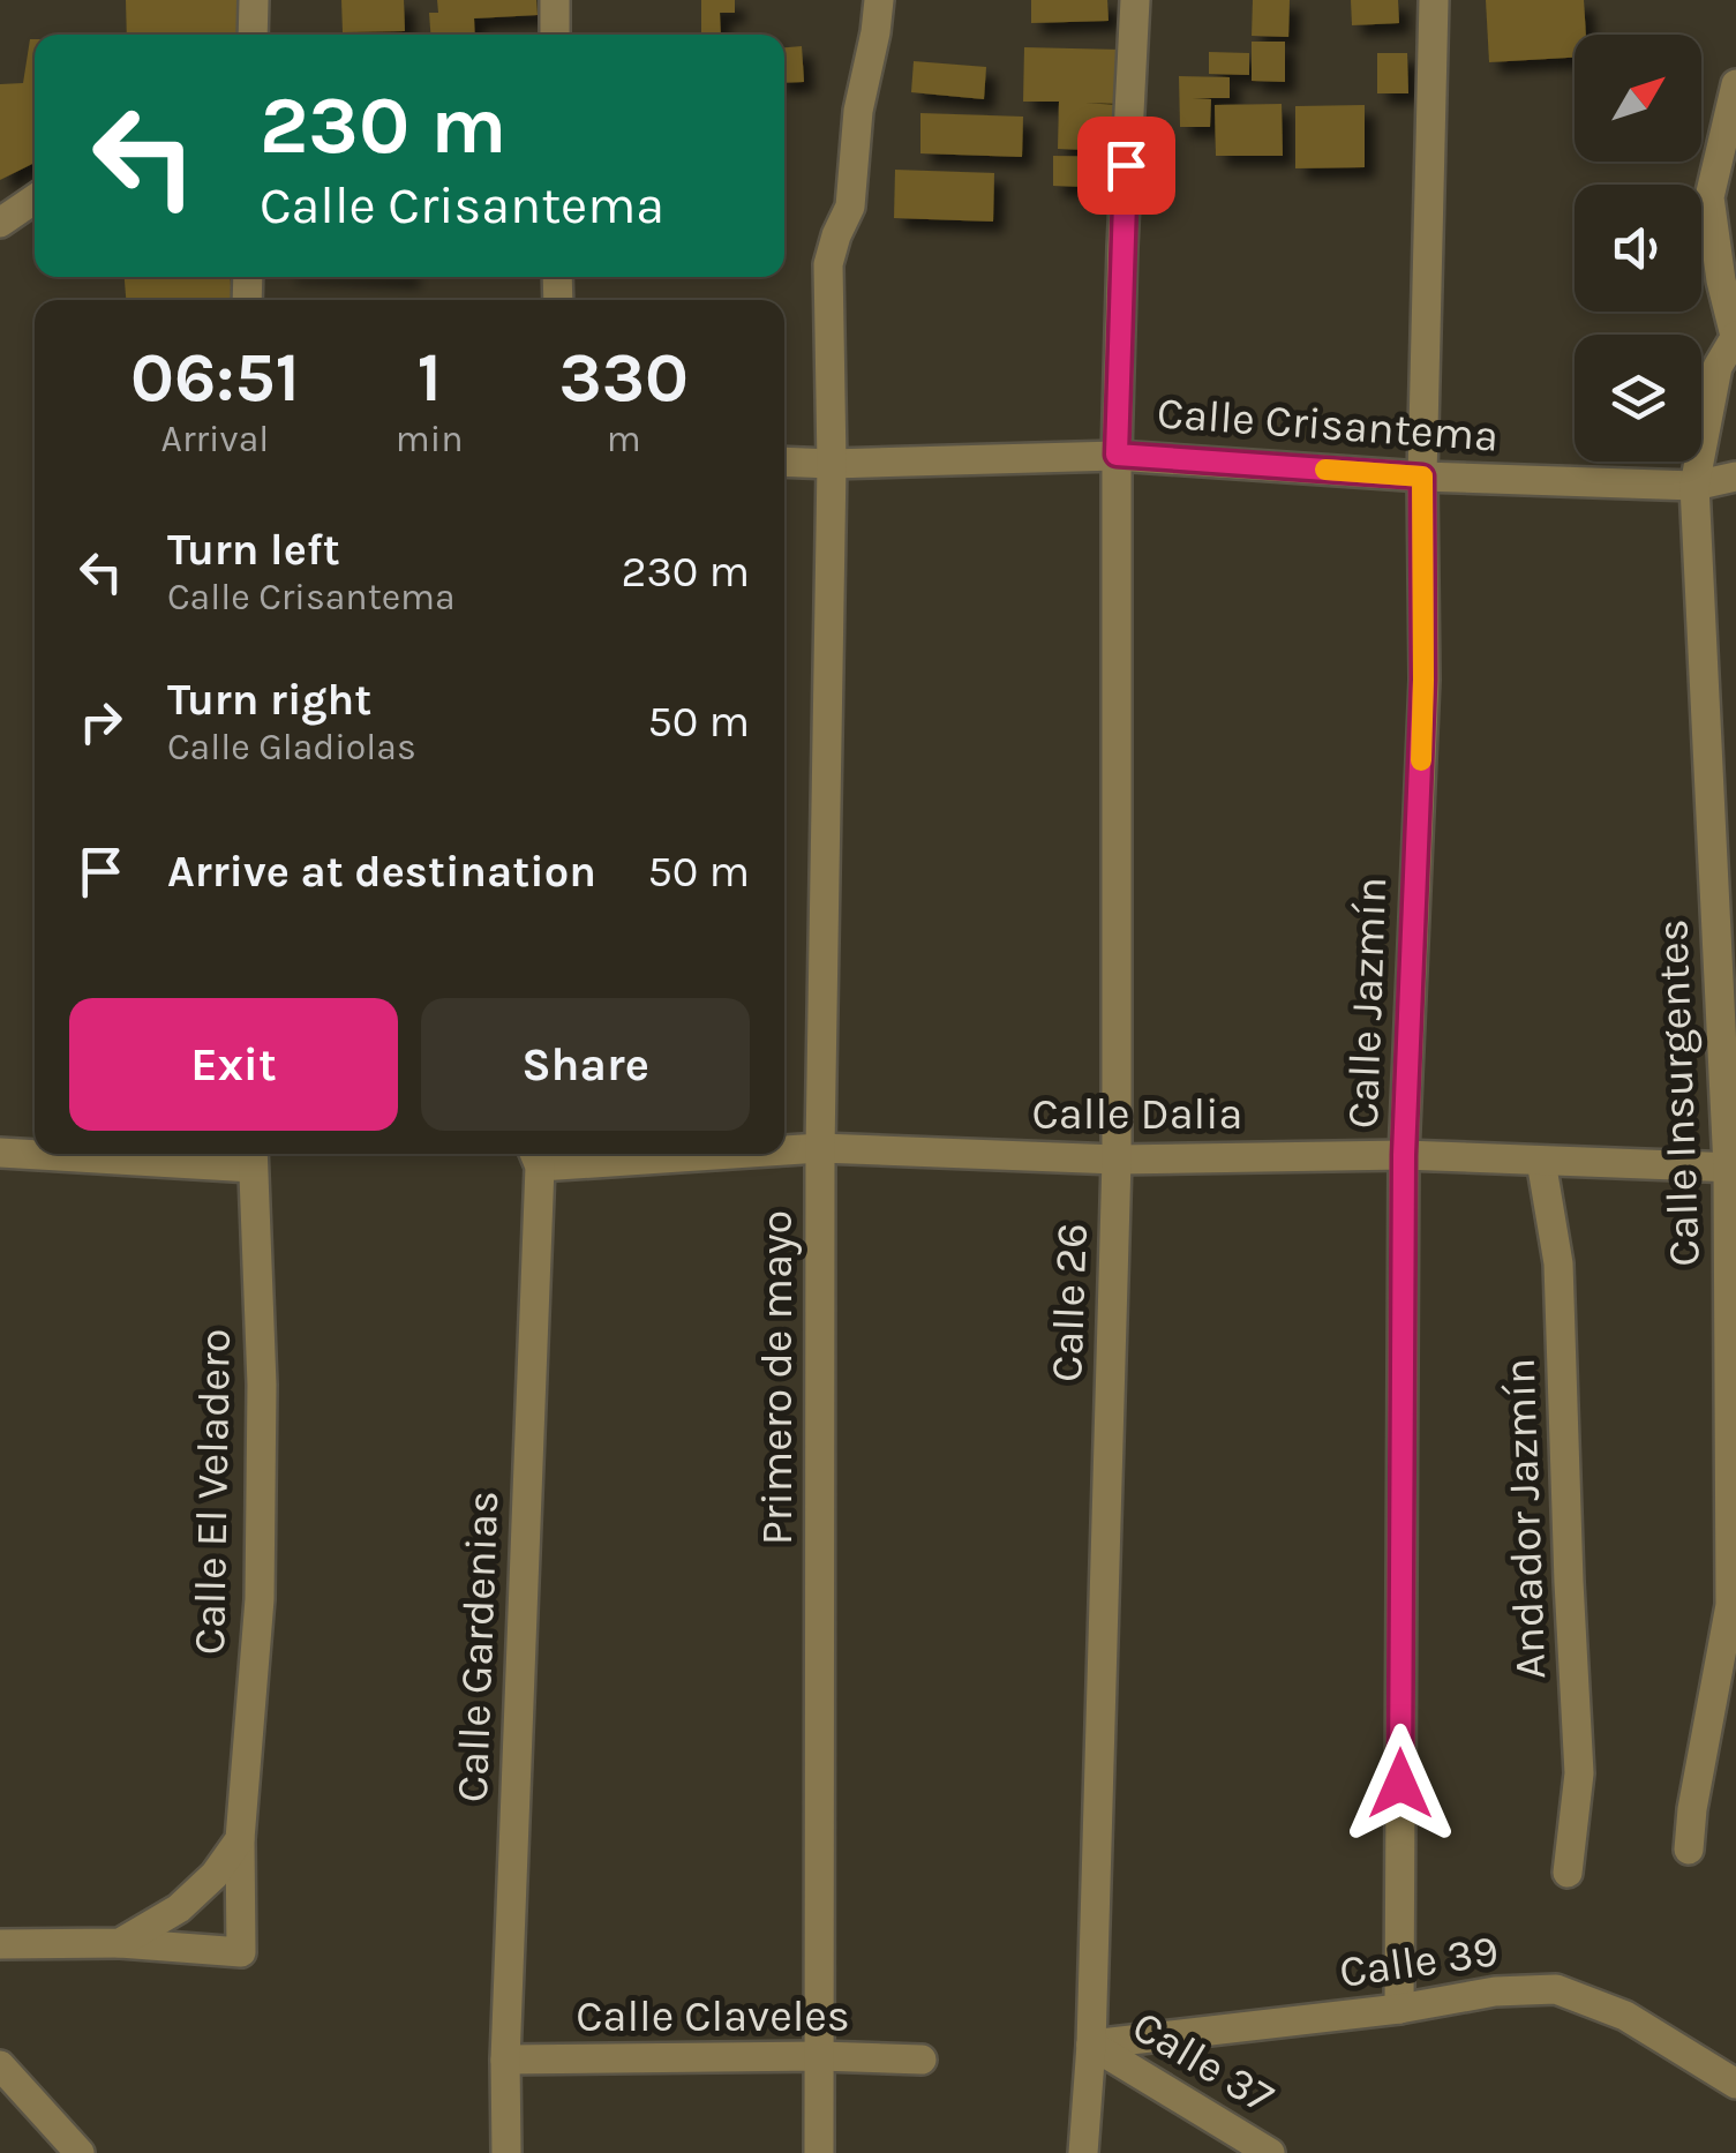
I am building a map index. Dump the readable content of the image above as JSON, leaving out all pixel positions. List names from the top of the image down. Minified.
{"streets":{"street":["Calle Crisantema","Calle Jazmín","Calle Insurgentes","Calle Dalia","Calle 26","Primero de mayo","Calle El Veladero","Andador Jazmín","Calle Gardenias","Calle 39","Calle Claveles","Calle 37"]},"crossings":[["Calle Crisantema","Calle Jazmín"],["Calle Crisantema","Calle Insurgentes"],["Calle Crisantema","Calle 26"],["Calle Crisantema","Primero de mayo"],["Calle Jazmín","Calle Dalia"],["Calle Jazmín","Calle 39"],["Calle Insurgentes","Calle Dalia"],["Calle Dalia","Calle 26"],["Calle Dalia","Primero de mayo"],["Calle Dalia","Andador Jazmín"],["Calle Dalia","Calle Gardenias"],["Calle 26","Calle 39"],["Calle 26","Calle 37"],["Primero de mayo","Calle Claveles"],["Calle Gardenias","Calle Claveles"],["Calle 39","Calle 37"]],"north":"top right","page":{"turn":["230 m","Calle Crisantema"],"eta":["06:51","Arrival","1","min","330","m"],"list":[{"name":"Turn left","note":"Calle Crisantema","value":"230 m"},{"name":"Turn right","note":"Calle Gladiolas","value":"50 m"},{"name":"Arrive at destination","value":"50 m"}],"buttons":["Exit","Share"]}}
